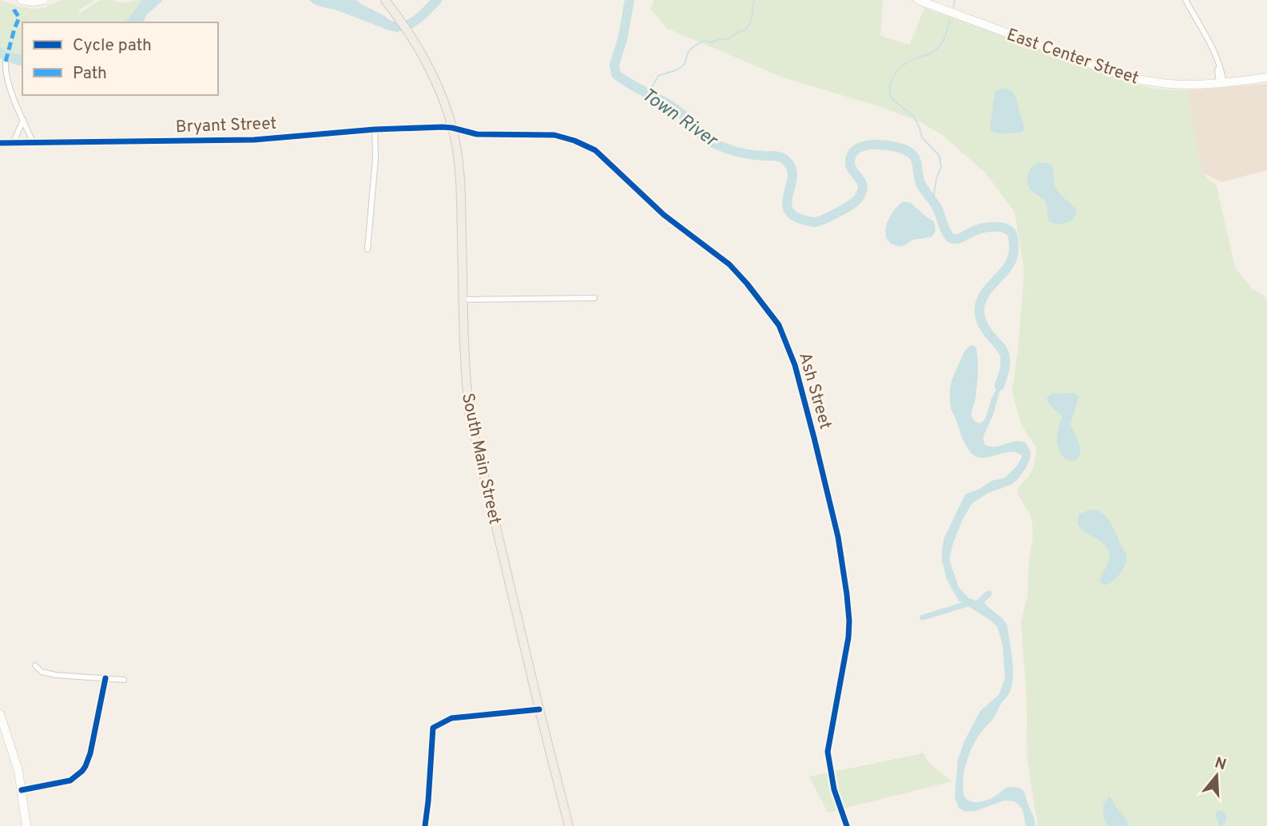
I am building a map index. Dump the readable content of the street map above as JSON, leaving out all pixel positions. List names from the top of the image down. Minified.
{"streets":{"main road":["East Center Street","South Main Street"],"street":["Bryant Street","Ash Street"]},"crossings":[["Bryant Street","Ash Street"],["Bryant Street","South Main Street"],["Ash Street","South Main Street"]],"water":["Town River"],"legend":["Cycle path","Path"],"north":"top"}
